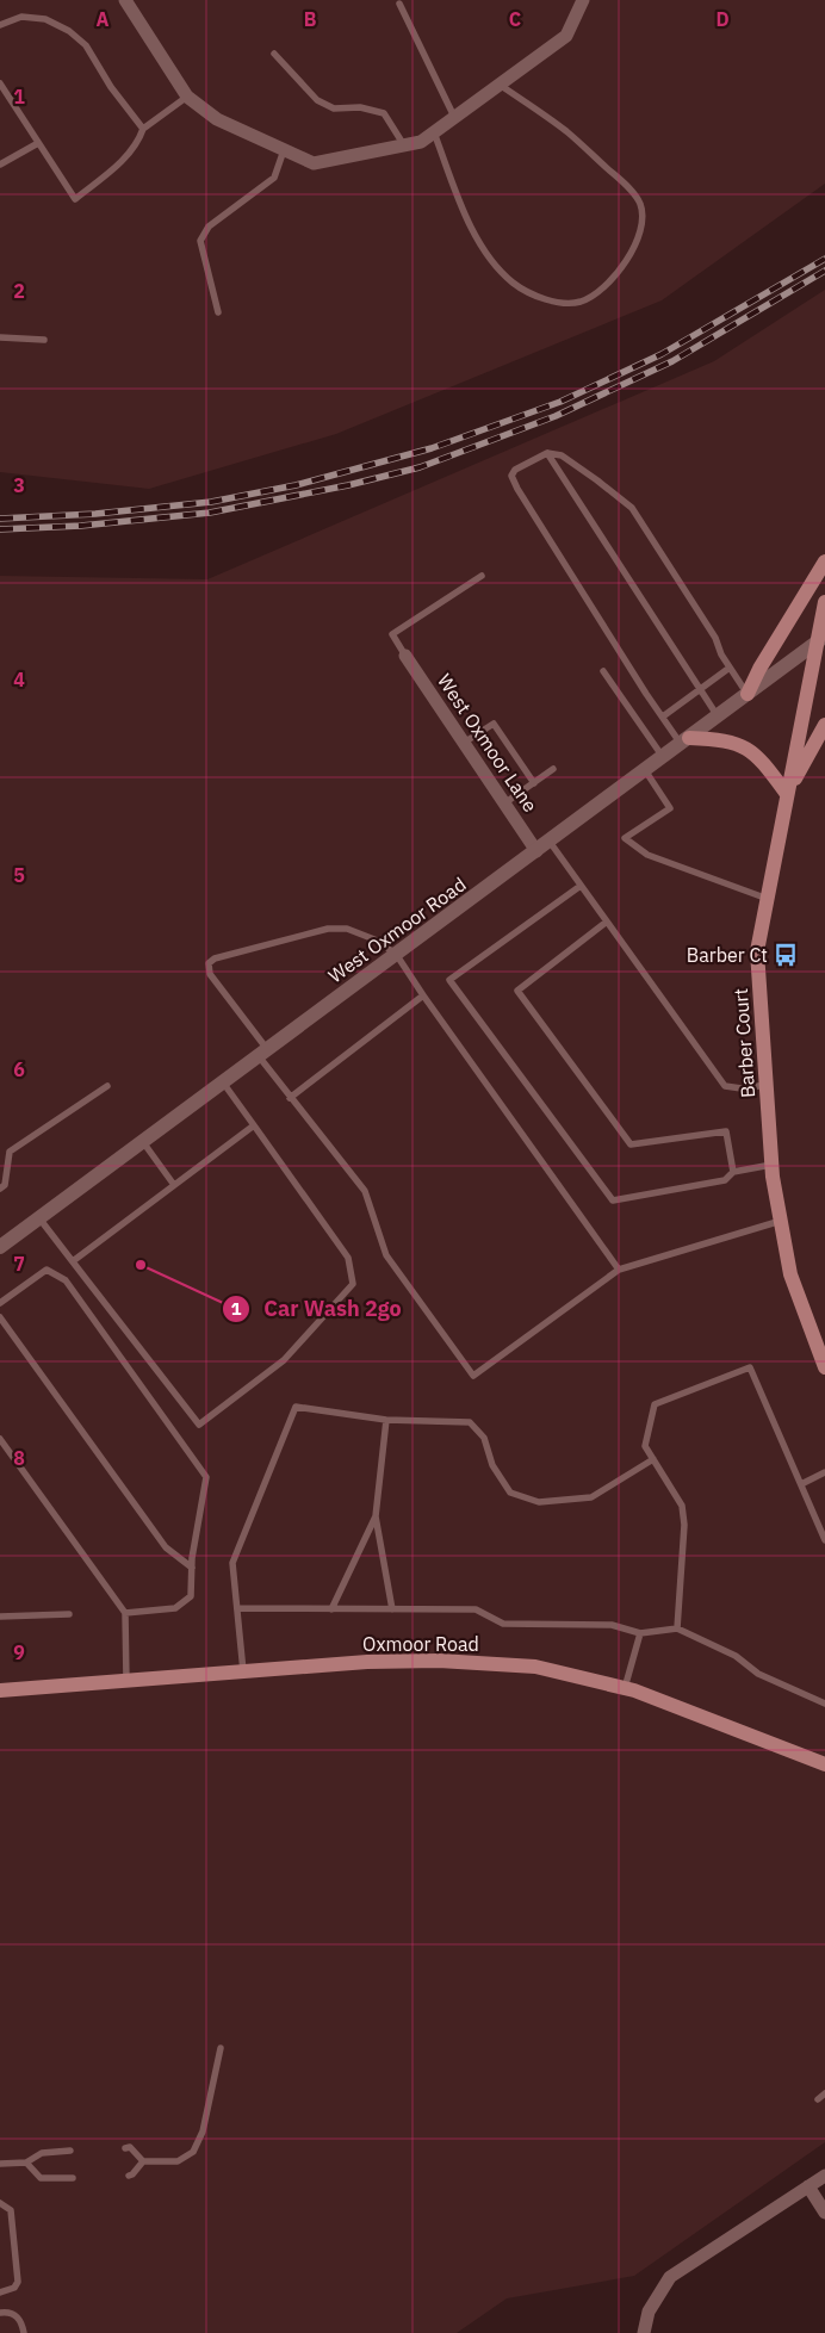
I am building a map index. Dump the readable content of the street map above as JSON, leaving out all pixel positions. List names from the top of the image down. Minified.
{"streets":{"main road":["Barber Court","Oxmoor Road"],"street":["West Oxmoor Lane","West Oxmoor Road"]},"crossings":[["West Oxmoor Lane","West Oxmoor Road"],["West Oxmoor Road","Barber Court"]],"places":{"bus stop":["Barber Ct"],"other":["Car Wash 2go"]},"grid":{"columns":["A","B","C","D"],"rows":["1","2","3","4","5","6","7","8","9"]}}
